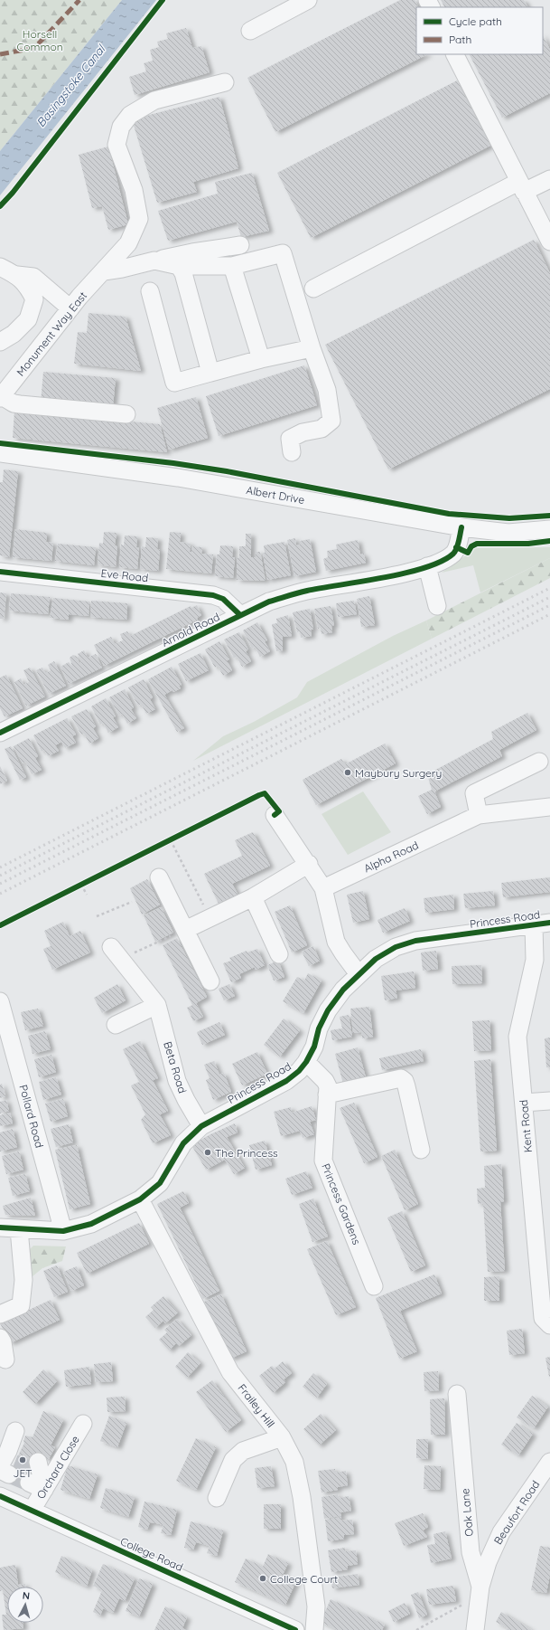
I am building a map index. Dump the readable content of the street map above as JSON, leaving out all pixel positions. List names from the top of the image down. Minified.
{"streets":{"street":["Monument Way East","Albert Drive","Eve Road","Arnold Road","Alpha Road","Princess Road","Beta Road","Pollard Road","Kent Road","Princess Gardens","Frailey Hill","Orchard Close","Oak Lane","Beaufort Road","College Road"]},"crossings":[["Albert Drive","Arnold Road"],["Eve Road","Arnold Road"],["Princess Road","Beta Road"],["Princess Road","Pollard Road"],["Princess Road","Kent Road"],["Princess Road","Princess Gardens"],["Princess Road","Frailey Hill"],["Orchard Close","College Road"],["Oak Lane","Beaufort Road"]],"water":["Basingstoke Canal"],"parks":["Horsell Common"],"places":["Maybury Surgery","The Princess","JET","College Court"],"legend":["Cycle path","Path"],"north":"top"}
